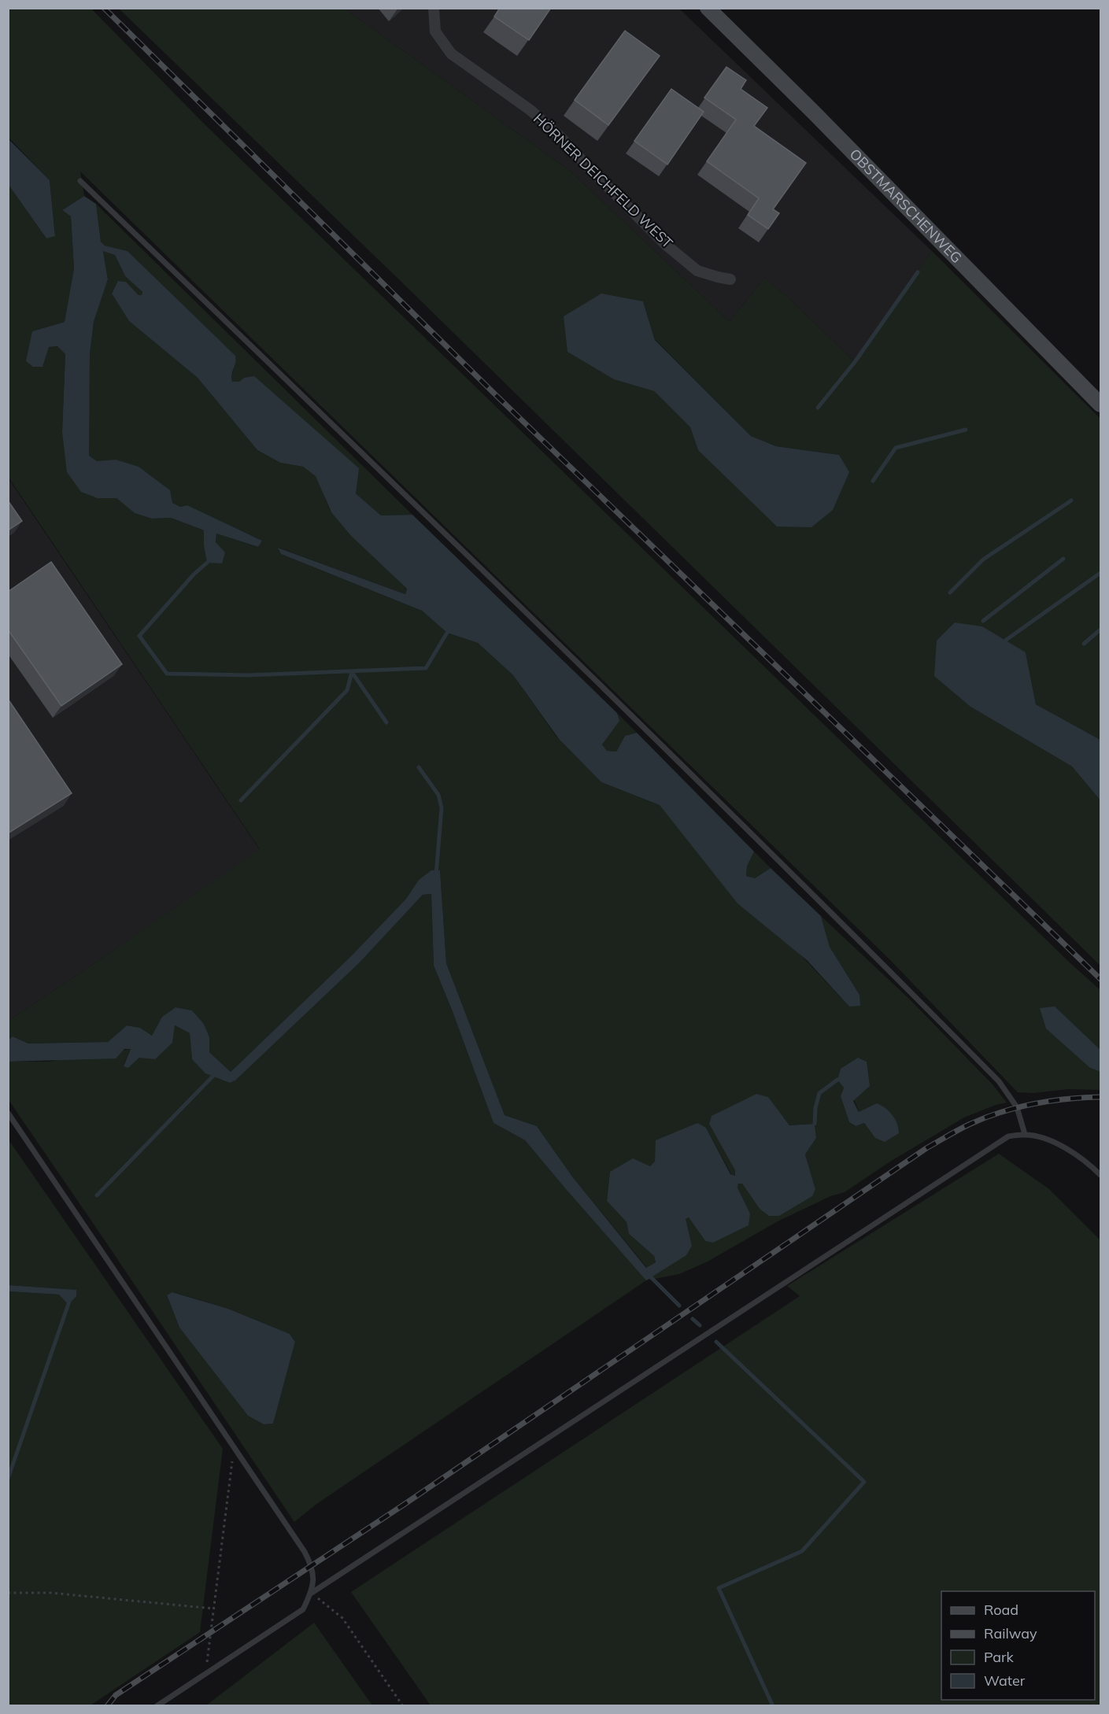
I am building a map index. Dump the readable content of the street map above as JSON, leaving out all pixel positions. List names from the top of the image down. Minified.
{"streets":{"main road":["OBSTMARSCHENWEG"],"street":["HÖRNER DEICHFELD WEST"]},"legend":["Road","Railway","Park","Water"]}
